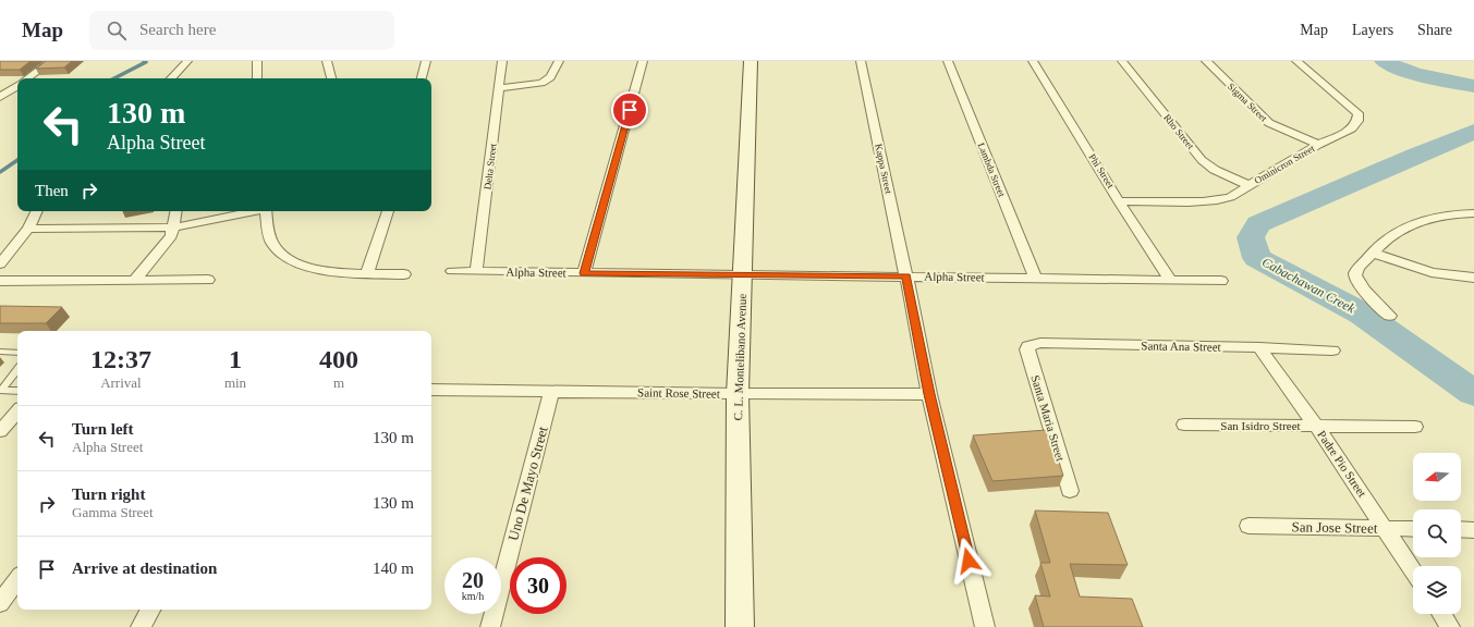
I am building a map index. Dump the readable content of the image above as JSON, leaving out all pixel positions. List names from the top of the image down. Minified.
{"streets":{"street":["Sigma Street","Rho Street","Ominicron Street","Delta Street","Kappa Street","Lambda Street","Phi Street","Alpha Street","Santa Ana Street","C. L. Montelibano Avenue","Saint Rose Street","Santa Maria Street","San Isidro Street","Padre Pio Street","Uno De Mayo Street","San Jose Street"]},"crossings":[["Sigma Street","Ominicron Street"],["Rho Street","Ominicron Street"],["Ominicron Street","Phi Street"],["Delta Street","Alpha Street"],["Kappa Street","Alpha Street"],["Kappa Street","Saint Rose Street"],["Lambda Street","Alpha Street"],["Phi Street","Alpha Street"],["Alpha Street","C. L. Montelibano Avenue"],["Santa Ana Street","Santa Maria Street"],["Santa Ana Street","Padre Pio Street"],["C. L. Montelibano Avenue","Saint Rose Street"],["Saint Rose Street","Uno De Mayo Street"],["San Isidro Street","Padre Pio Street"],["Padre Pio Street","San Jose Street"]],"water":["Cabachawan Creek"],"north":"left","page":{"header":"Map","search":"Search here","nav":["Map","Layers","Share"],"turn":["130 m","Alpha Street"],"then":"Then","eta":["12:37","Arrival","1","min","400","m"],"list":[{"name":"Turn left","note":"Alpha Street","value":"130 m"},{"name":"Turn right","note":"Gamma Street","value":"130 m"},{"name":"Arrive at destination","value":"140 m"}],"speed":"20 km/h","limit":"30"}}
